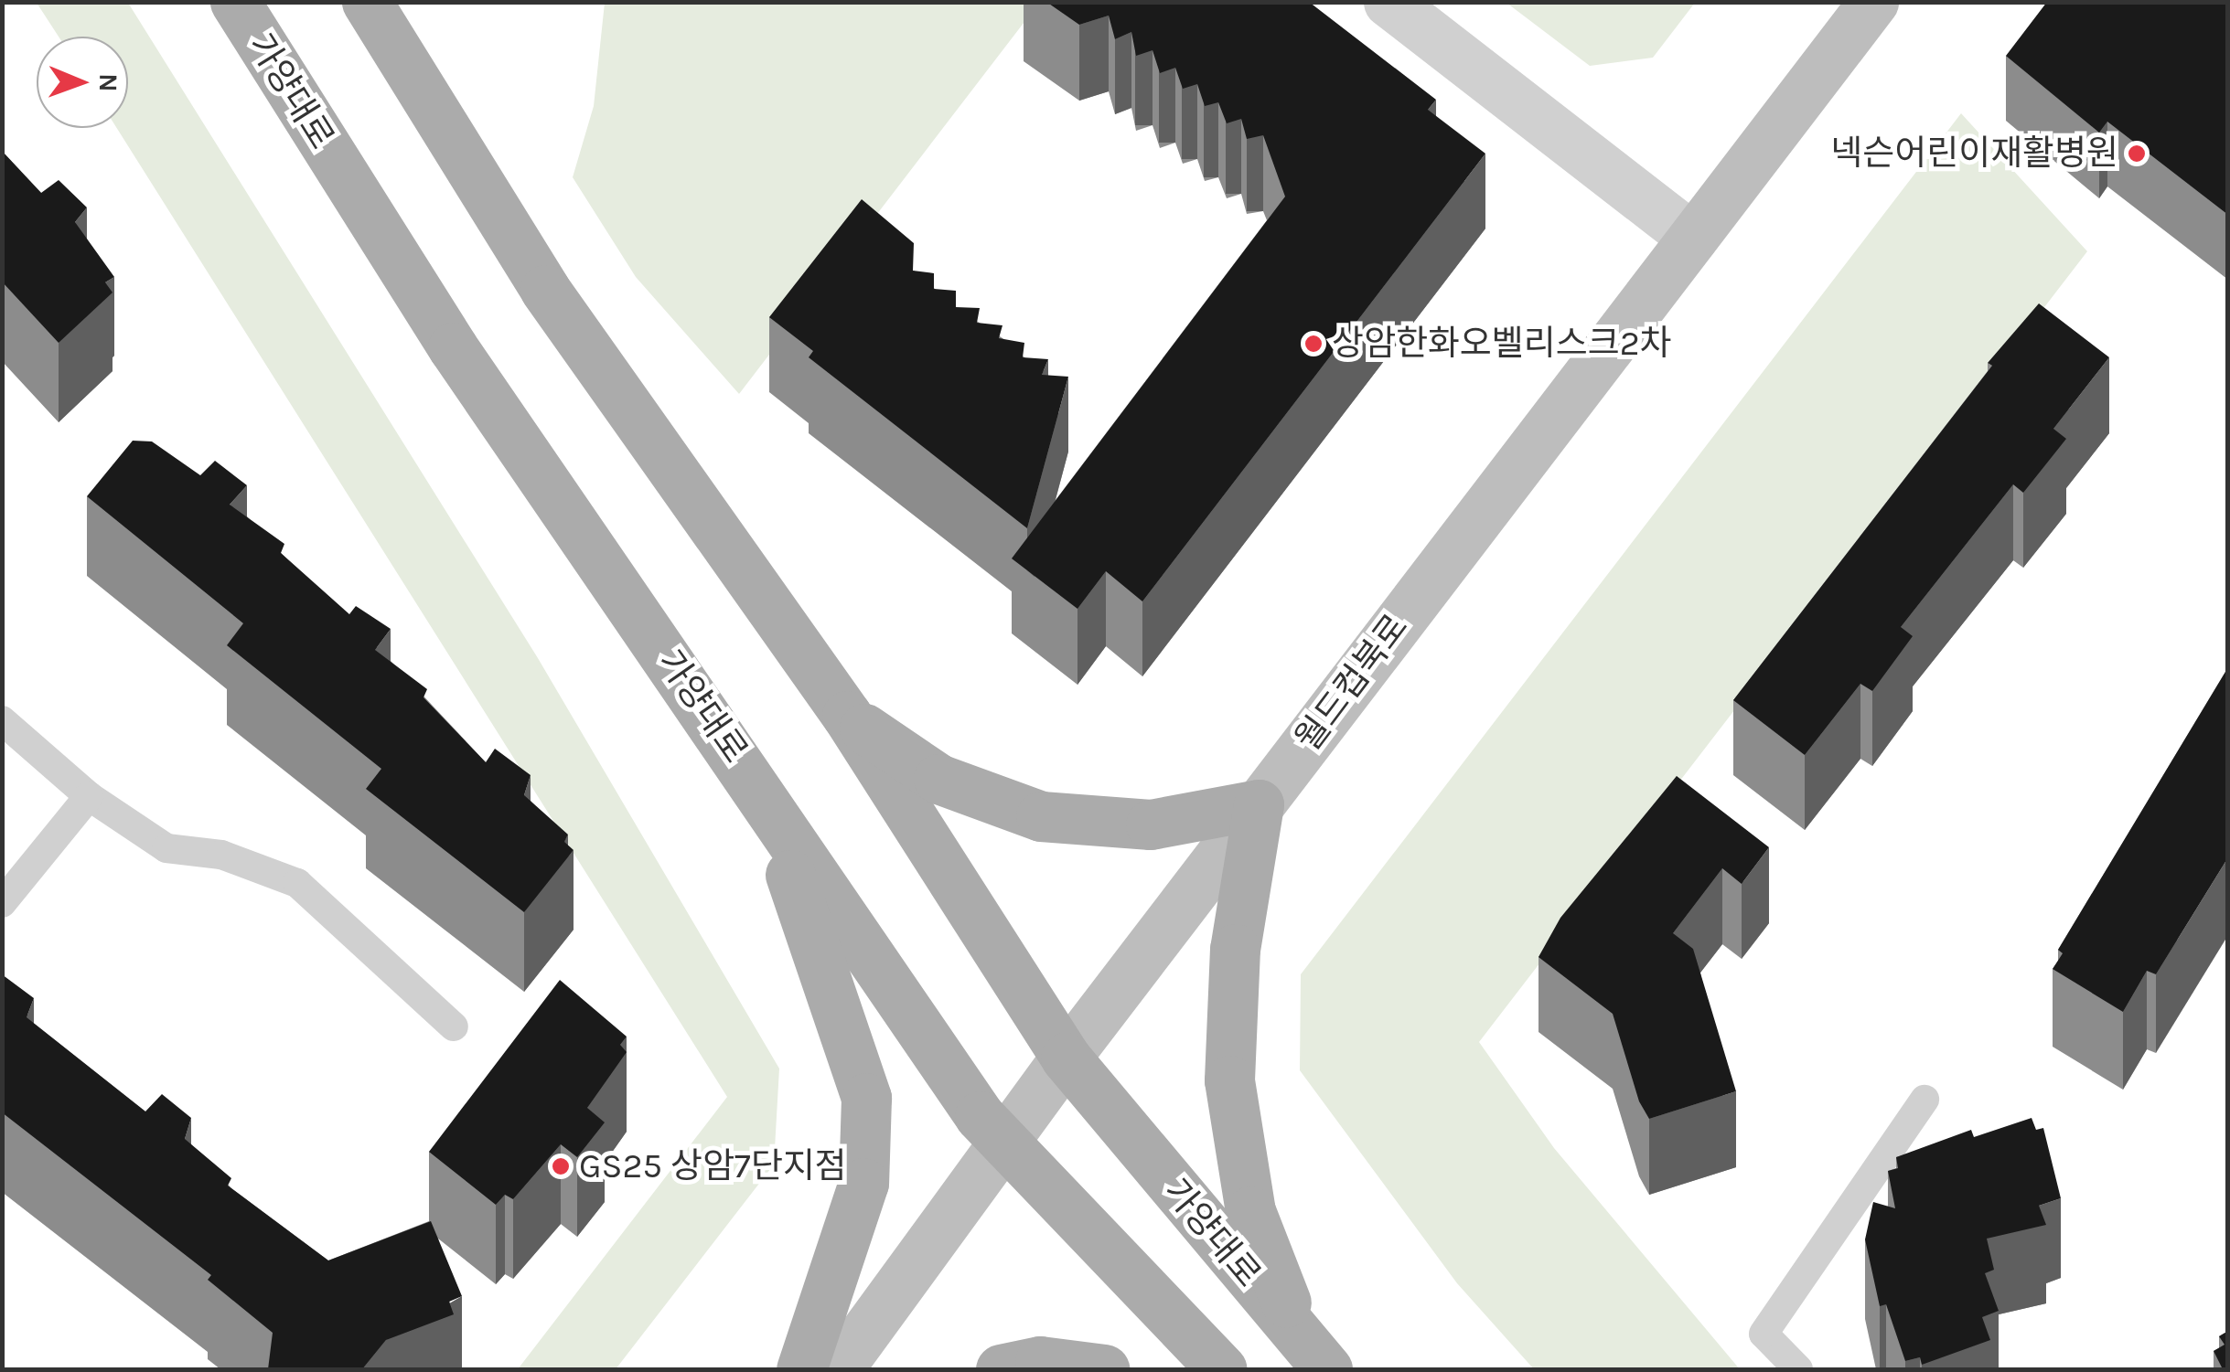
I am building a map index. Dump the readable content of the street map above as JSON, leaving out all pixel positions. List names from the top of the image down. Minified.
{"streets":{"main road":["가양대로","월드컵북로"]},"crossings":[["가양대로","월드컵북로"]],"places":["넥슨어린이재활병원","상암한화오벨리스크2차","GS25 상암7단지점"],"north":"right"}
